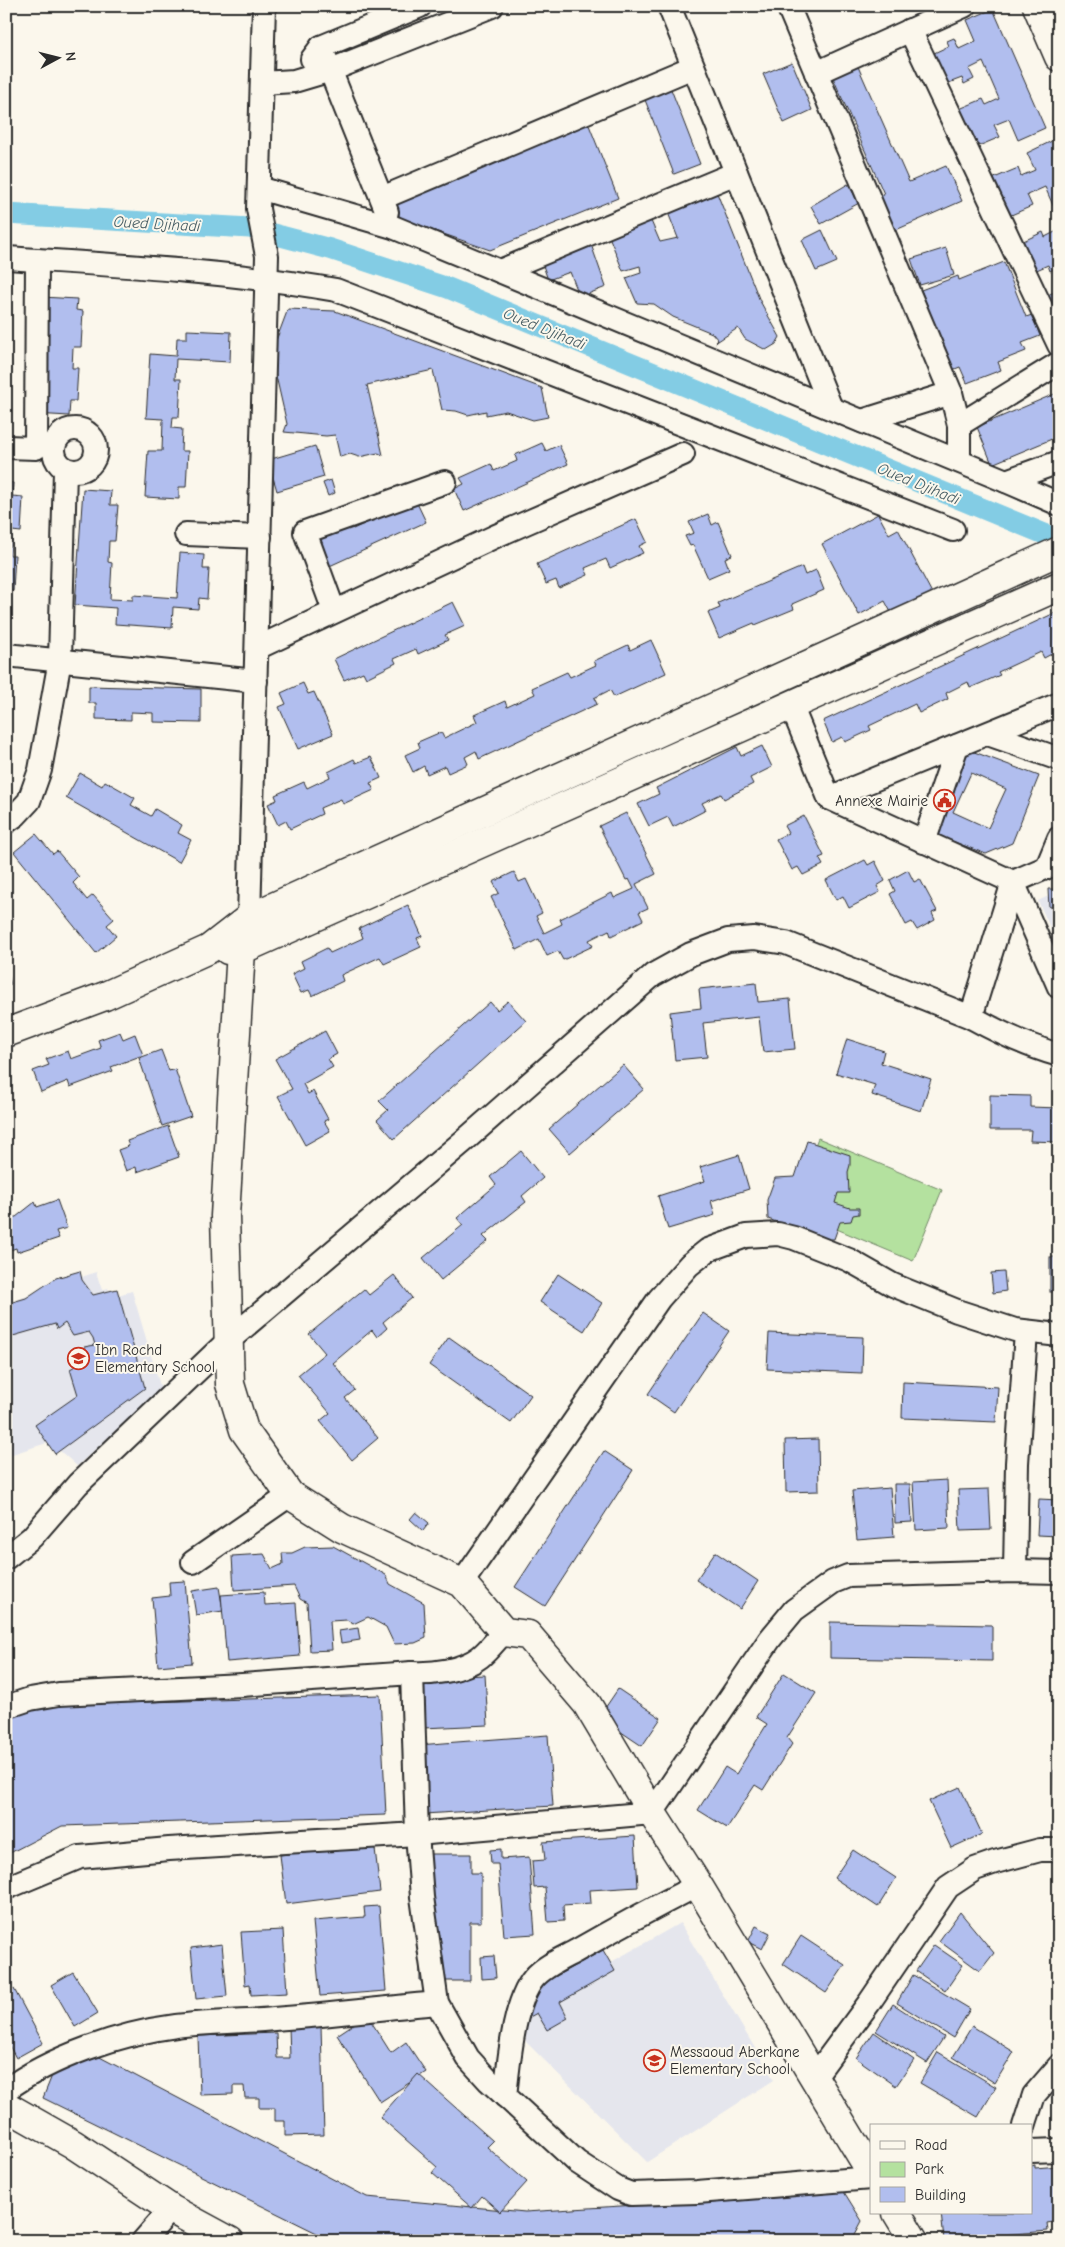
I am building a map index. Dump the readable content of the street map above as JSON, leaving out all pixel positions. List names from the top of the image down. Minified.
{"water":["Oued Djihadi"],"places":{"public building":["Annexe Mairie"],"school or university":["Ibn Rochd Elementary School","Messaoud Aberkane Elementary School"]},"legend":["Road","Park","Building"],"north":"right"}
